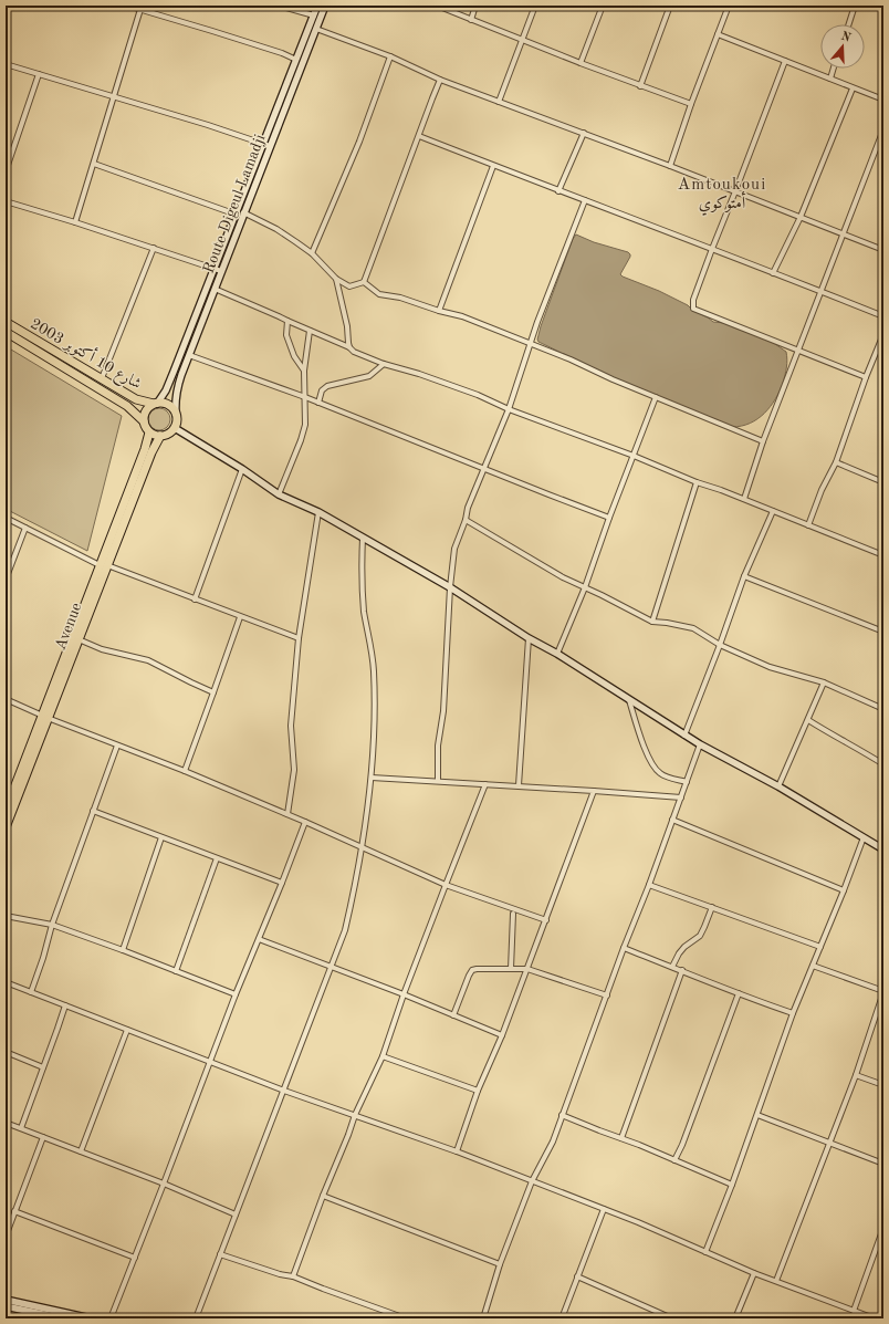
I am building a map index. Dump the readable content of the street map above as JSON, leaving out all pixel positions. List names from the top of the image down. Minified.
{"streets":{"highway":["شارع 10 أكتوبر 2003","Avenue"],"main road":["Route Digeul Lamadji"]},"crossings":[["Route Digeul Lamadji","شارع 10 أكتوبر 2003"],["Route Digeul Lamadji","Avenue"],["شارع 10 أكتوبر 2003","Avenue"]],"districts":["Amtoukoui أمتوكوي"],"north":"top"}
